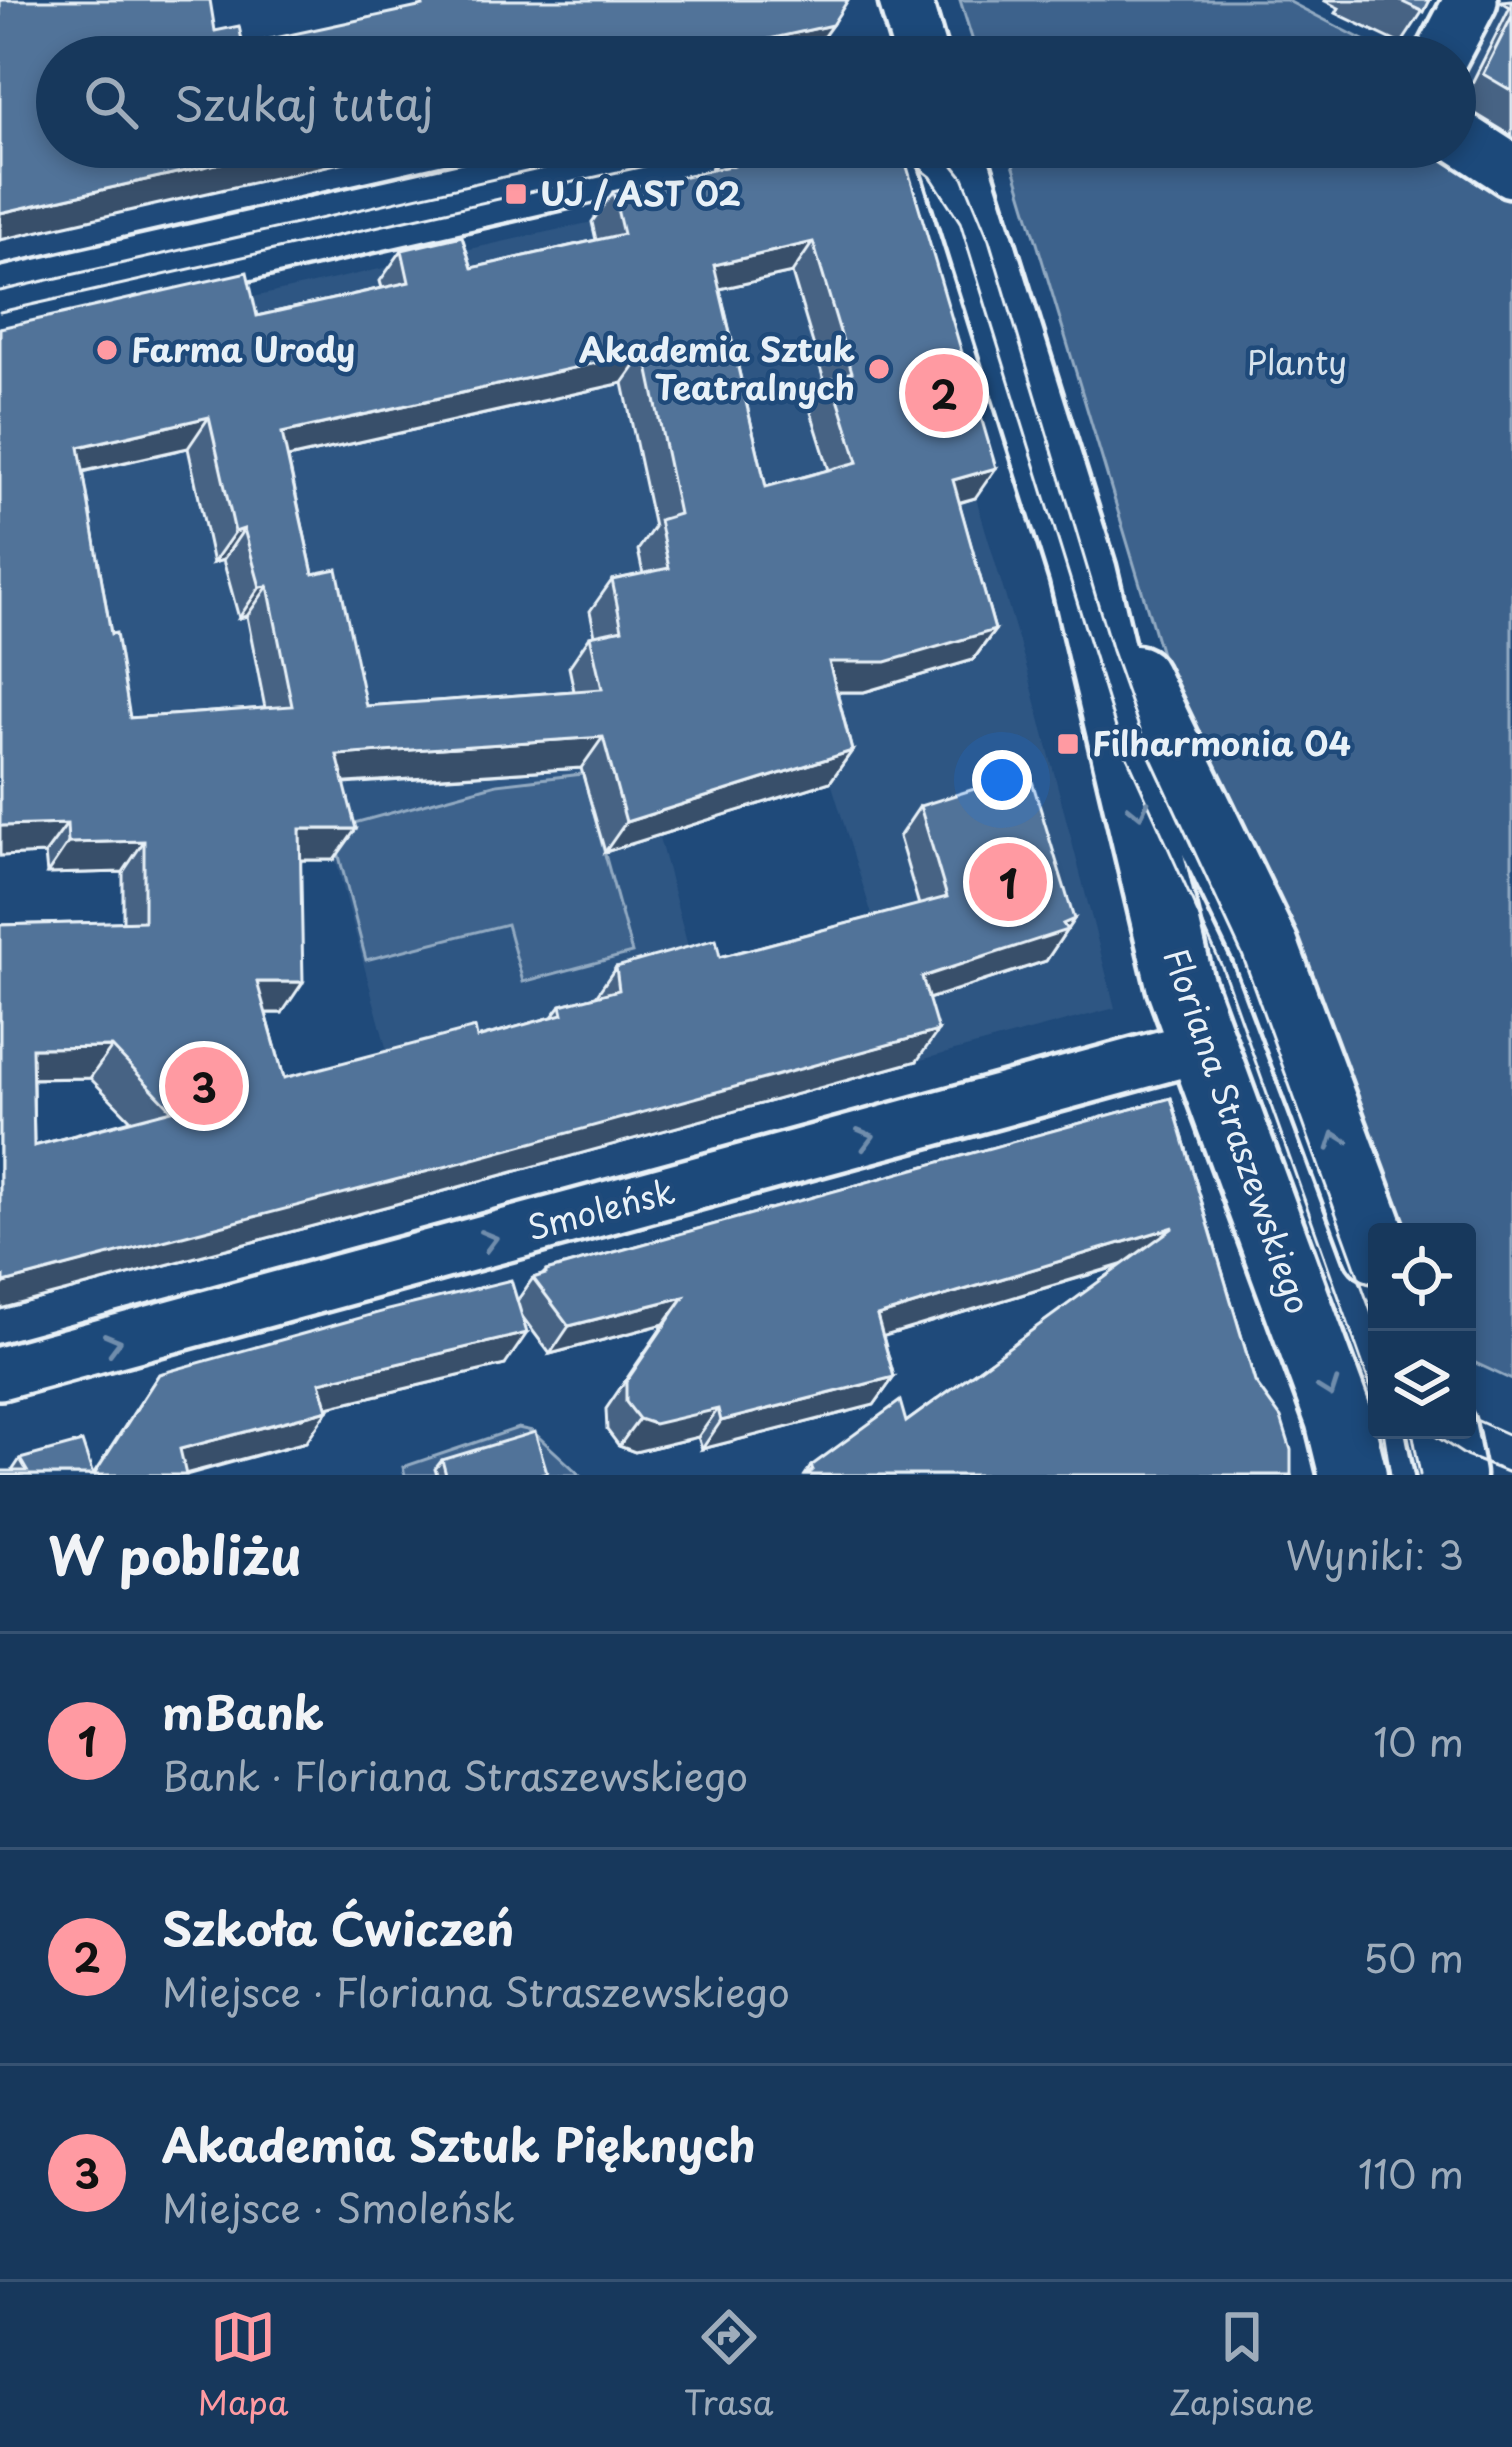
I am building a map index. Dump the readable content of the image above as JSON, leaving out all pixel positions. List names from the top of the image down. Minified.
{"streets":{"street":["Floriana Straszewskiego","Smoleńsk"]},"crossings":[["Floriana Straszewskiego","Smoleńsk"]],"one_way":["Smoleńsk"],"parks":["Planty"],"places":{"transit":["UJ / AST 02","Filharmonia 04"],"other":["Farma Urody","Akademia Sztuk Teatralnych"]},"page":{"search":"Szukaj tutaj","pins":["2","1","3"],"heading":["W pobliżu","Wyniki: 3"],"list":[{"mark":"1","name":"mBank","note":"Bank · Floriana Straszewskiego","value":"10 m"},{"mark":"2","name":"Szkoła Ćwiczeń","note":"Miejsce · Floriana Straszewskiego","value":"50 m"},{"mark":"3","name":"Akademia Sztuk Pięknych","note":"Miejsce · Smoleńsk","value":"110 m"}],"nav":["Mapa","Trasa","Zapisane"]}}
